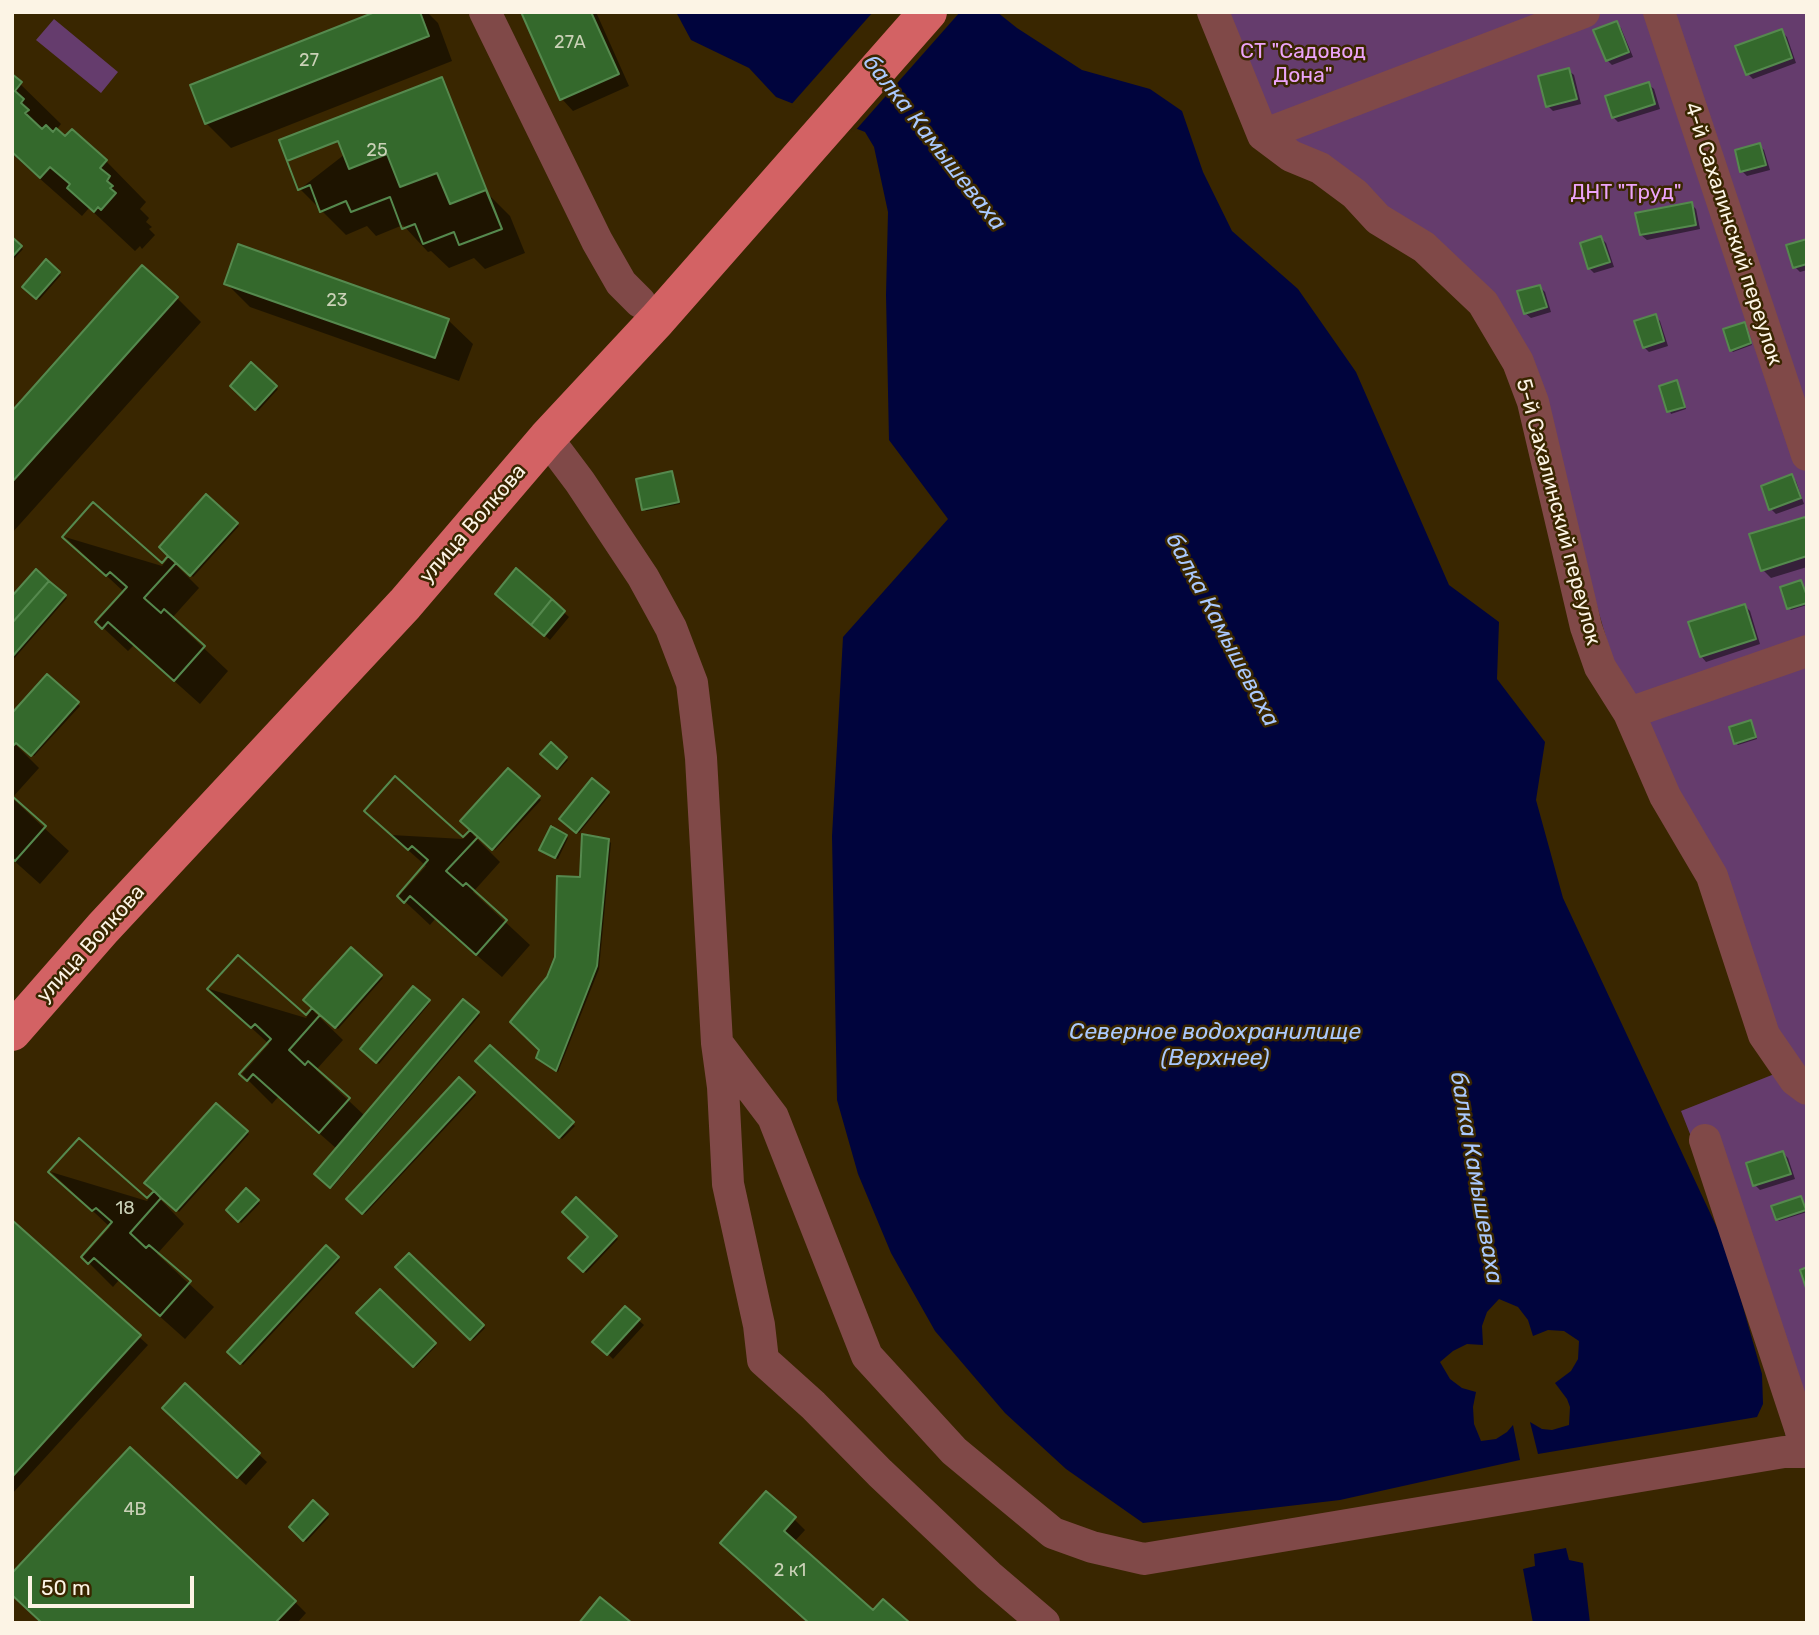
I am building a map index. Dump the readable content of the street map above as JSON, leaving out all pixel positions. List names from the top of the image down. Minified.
{"streets":{"main road":["улица Волкова"],"street":["4-й Сахалинский переулок","5-й Сахалинский переулок"]},"water":["балка Камышеваха","Северное водохранилище (Верхнее)"],"parks":["СТ \"Садовод Дона\"","ДНТ \"Труд\""],"house_numbers":["27А","27","25","23","18","4В","2 к1"],"scale_bar":"50 m"}
